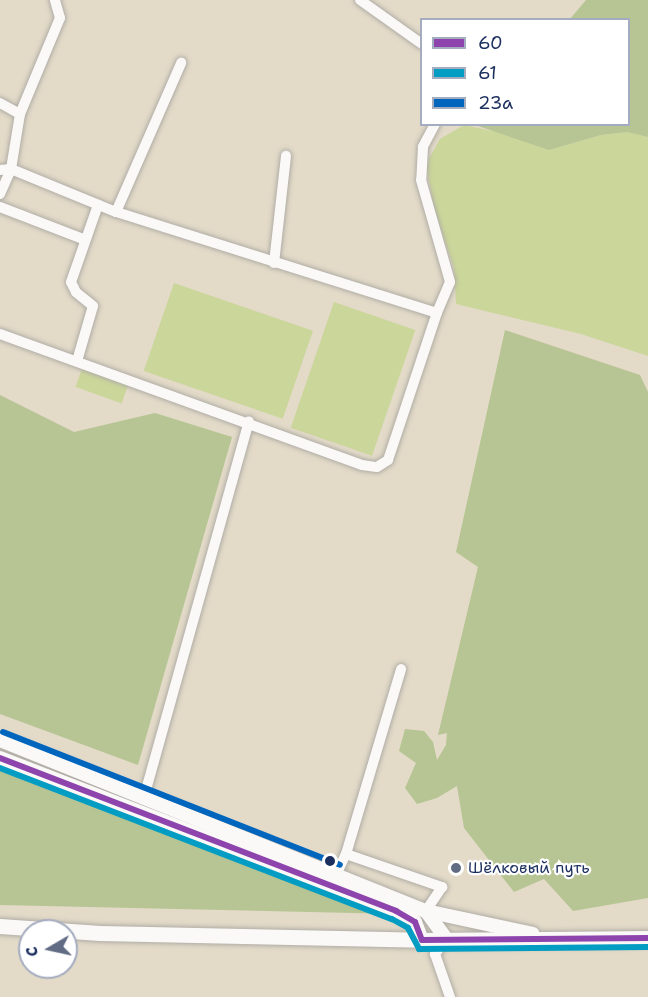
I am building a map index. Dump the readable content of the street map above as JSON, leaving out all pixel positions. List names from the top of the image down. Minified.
{"places":["Шёлковый путь"],"lines":["transit line 23a","transit line 60","transit line 61"],"legend":["60","61","23a"],"north":"left"}
